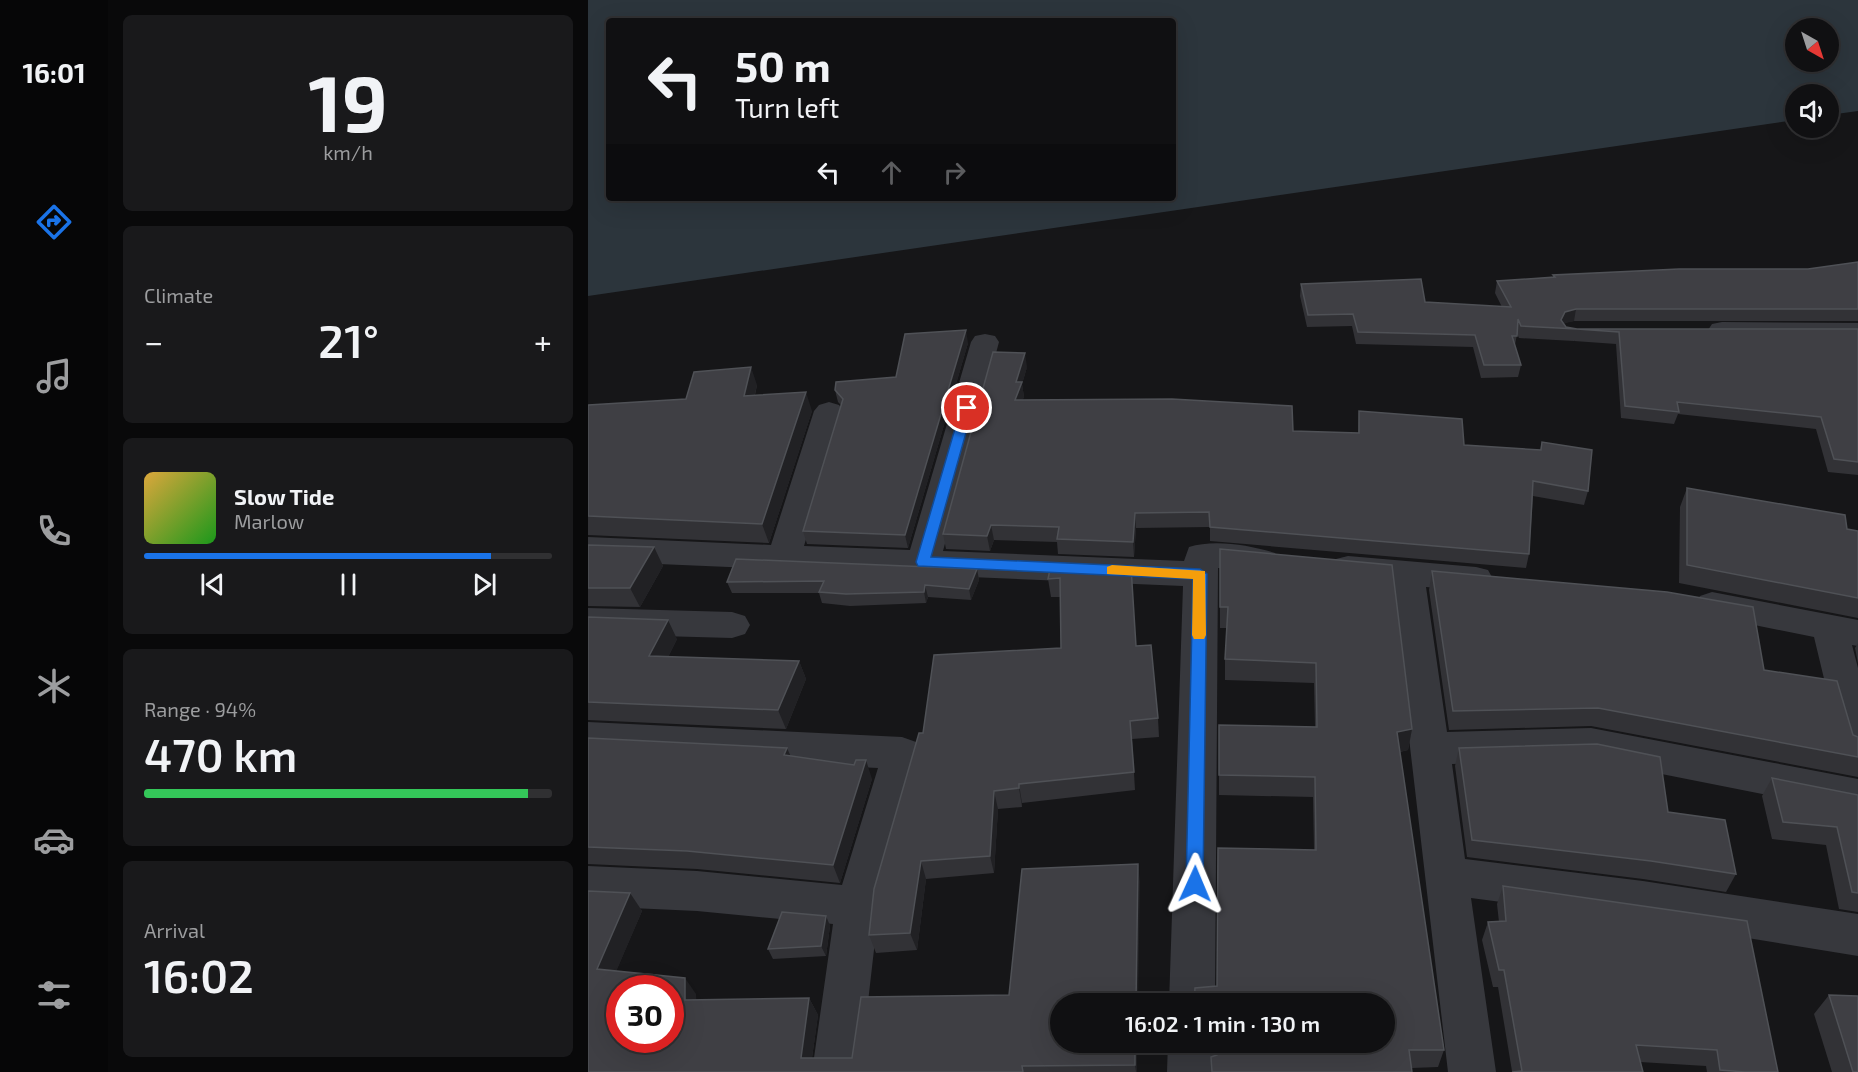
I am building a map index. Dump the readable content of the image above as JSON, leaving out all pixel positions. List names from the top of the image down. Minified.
{"north":"bottom right","page":{"tabs":"16:01","tile":[["19","km/h"],"Climate",["Range · 94%","470 km"],["Arrival","16:02"]],"turn":["50 m","Turn left"],"heat":["−","21°","+"],"song":["Slow Tide","Marlow"],"limit":"30","trip":"16:02 · 1 min · 130 m"}}
